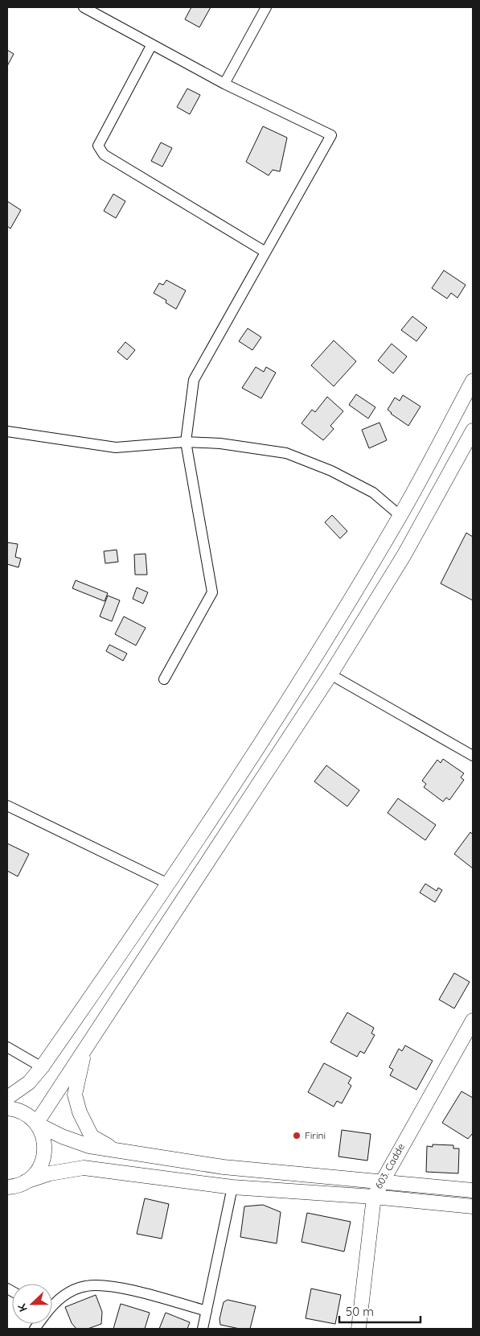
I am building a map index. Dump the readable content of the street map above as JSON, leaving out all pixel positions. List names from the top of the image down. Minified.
{"streets":{"main road":["603. Cadde"]},"places":["Firini"],"scale_bar":"50 m","north":"left"}
